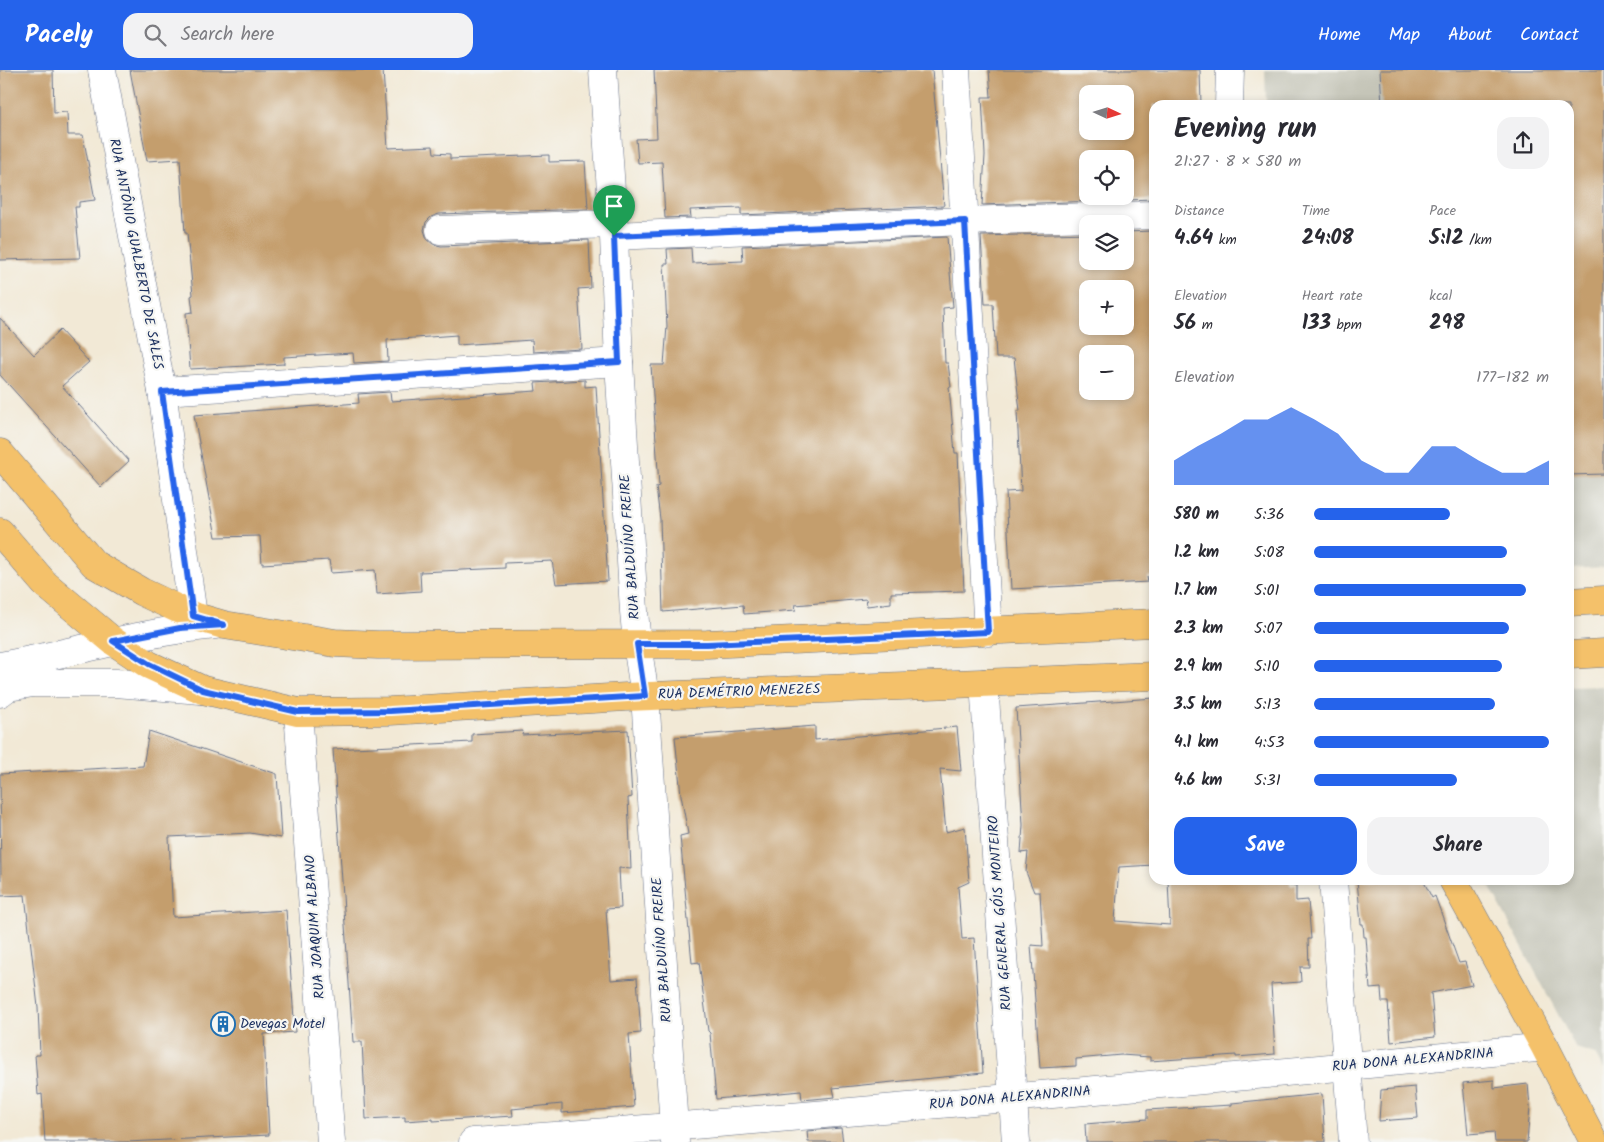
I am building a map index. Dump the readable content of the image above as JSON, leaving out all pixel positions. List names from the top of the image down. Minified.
{"streets":{"main road":["RUA DEMÉTRIO MENEZES"],"street":["RUA ANTÔNIO GUALBERTO DE SALES","RUA BALDUÍNO FREIRE","RUA GENERAL GÓIS MONTEIRO","RUA JOAQUIM ALBANO","RUA DONA ALEXANDRINA"]},"crossings":[["RUA BALDUÍNO FREIRE","RUA DEMÉTRIO MENEZES"],["RUA BALDUÍNO FREIRE","RUA DONA ALEXANDRINA"],["RUA DEMÉTRIO MENEZES","RUA GENERAL GÓIS MONTEIRO"],["RUA DEMÉTRIO MENEZES","RUA JOAQUIM ALBANO"],["RUA GENERAL GÓIS MONTEIRO","RUA DONA ALEXANDRINA"]],"places":{"building":["Devegas Motel"]},"north":"right","page":{"header":"Pacely","search":"Search here","nav":["Home","Map","About","Contact"],"map_buttons":["+","−"],"heading":["Evening run","21:27 · 8 × 580 m"],"stats":[["Distance","4.64 km"],["Time","24:08"],["Pace","5:12 /km"],["Elevation","56 m"],["Heart rate","133 bpm"],["kcal","298"]],"chart":["Elevation","177–182 m"],"list":[{"name":"580 m","note":"5:36"},{"name":"1.2 km","note":"5:08"},{"name":"1.7 km","note":"5:01"},{"name":"2.3 km","note":"5:07"},{"name":"2.9 km","note":"5:10"},{"name":"3.5 km","note":"5:13"},{"name":"4.1 km","note":"4:53"},{"name":"4.6 km","note":"5:31"}],"buttons":["Save","Share"]}}
